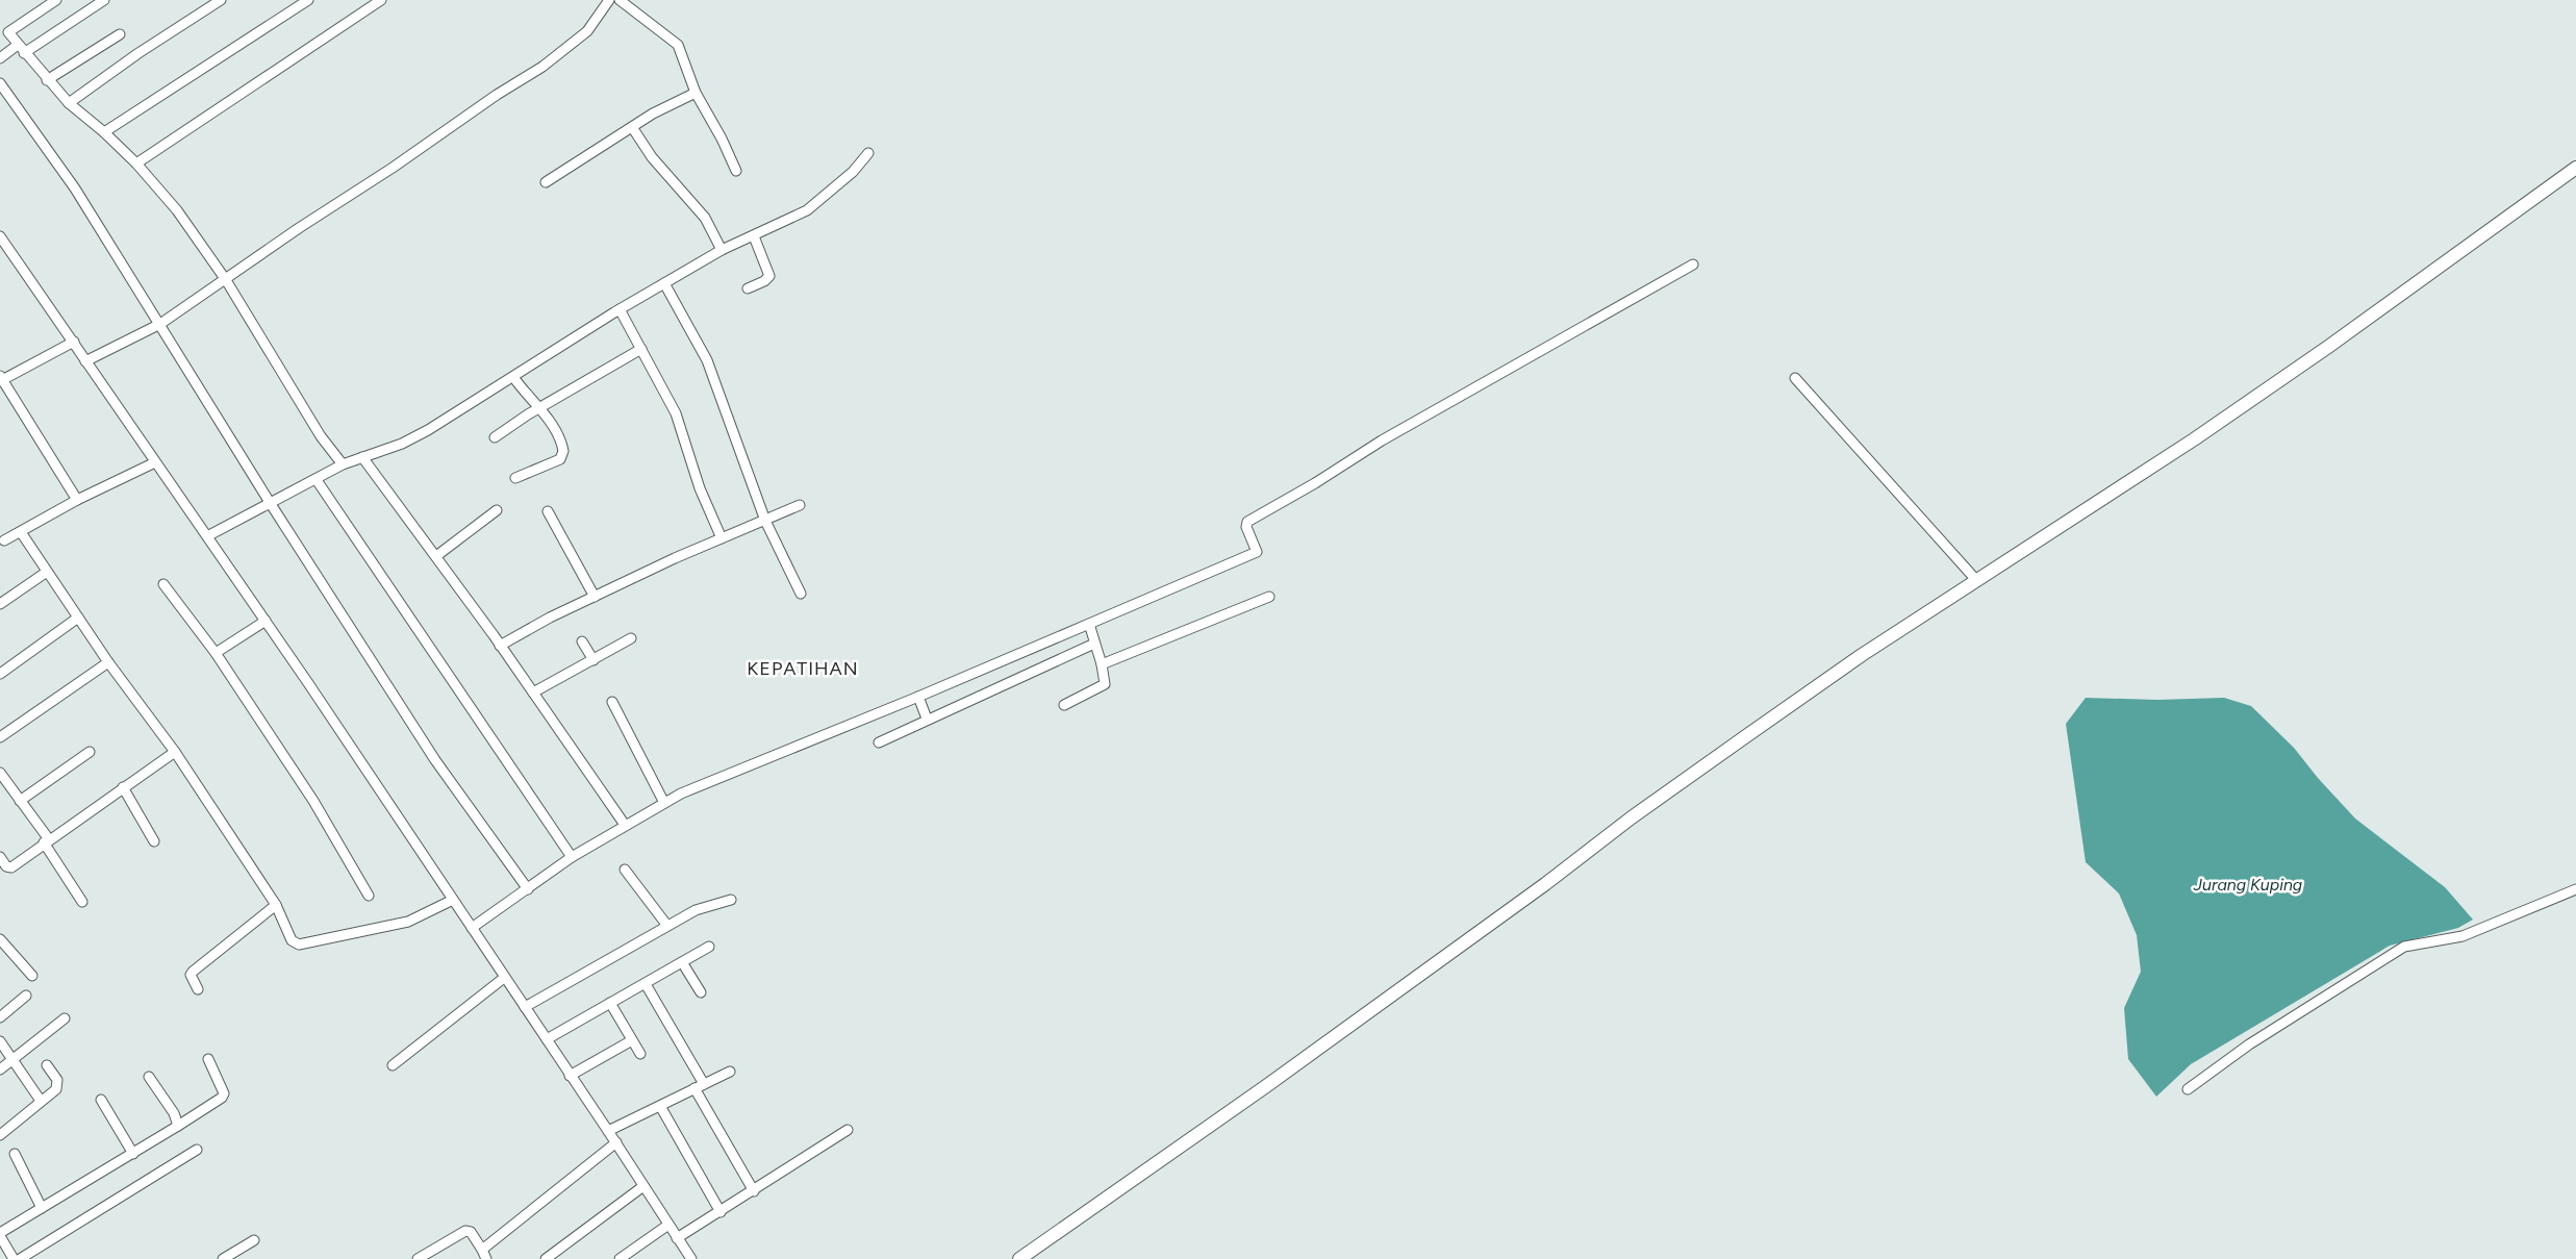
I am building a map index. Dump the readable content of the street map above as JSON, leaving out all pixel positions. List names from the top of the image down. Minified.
{"districts":["KEPATIHAN"],"water":["Jurang Kuping"]}
